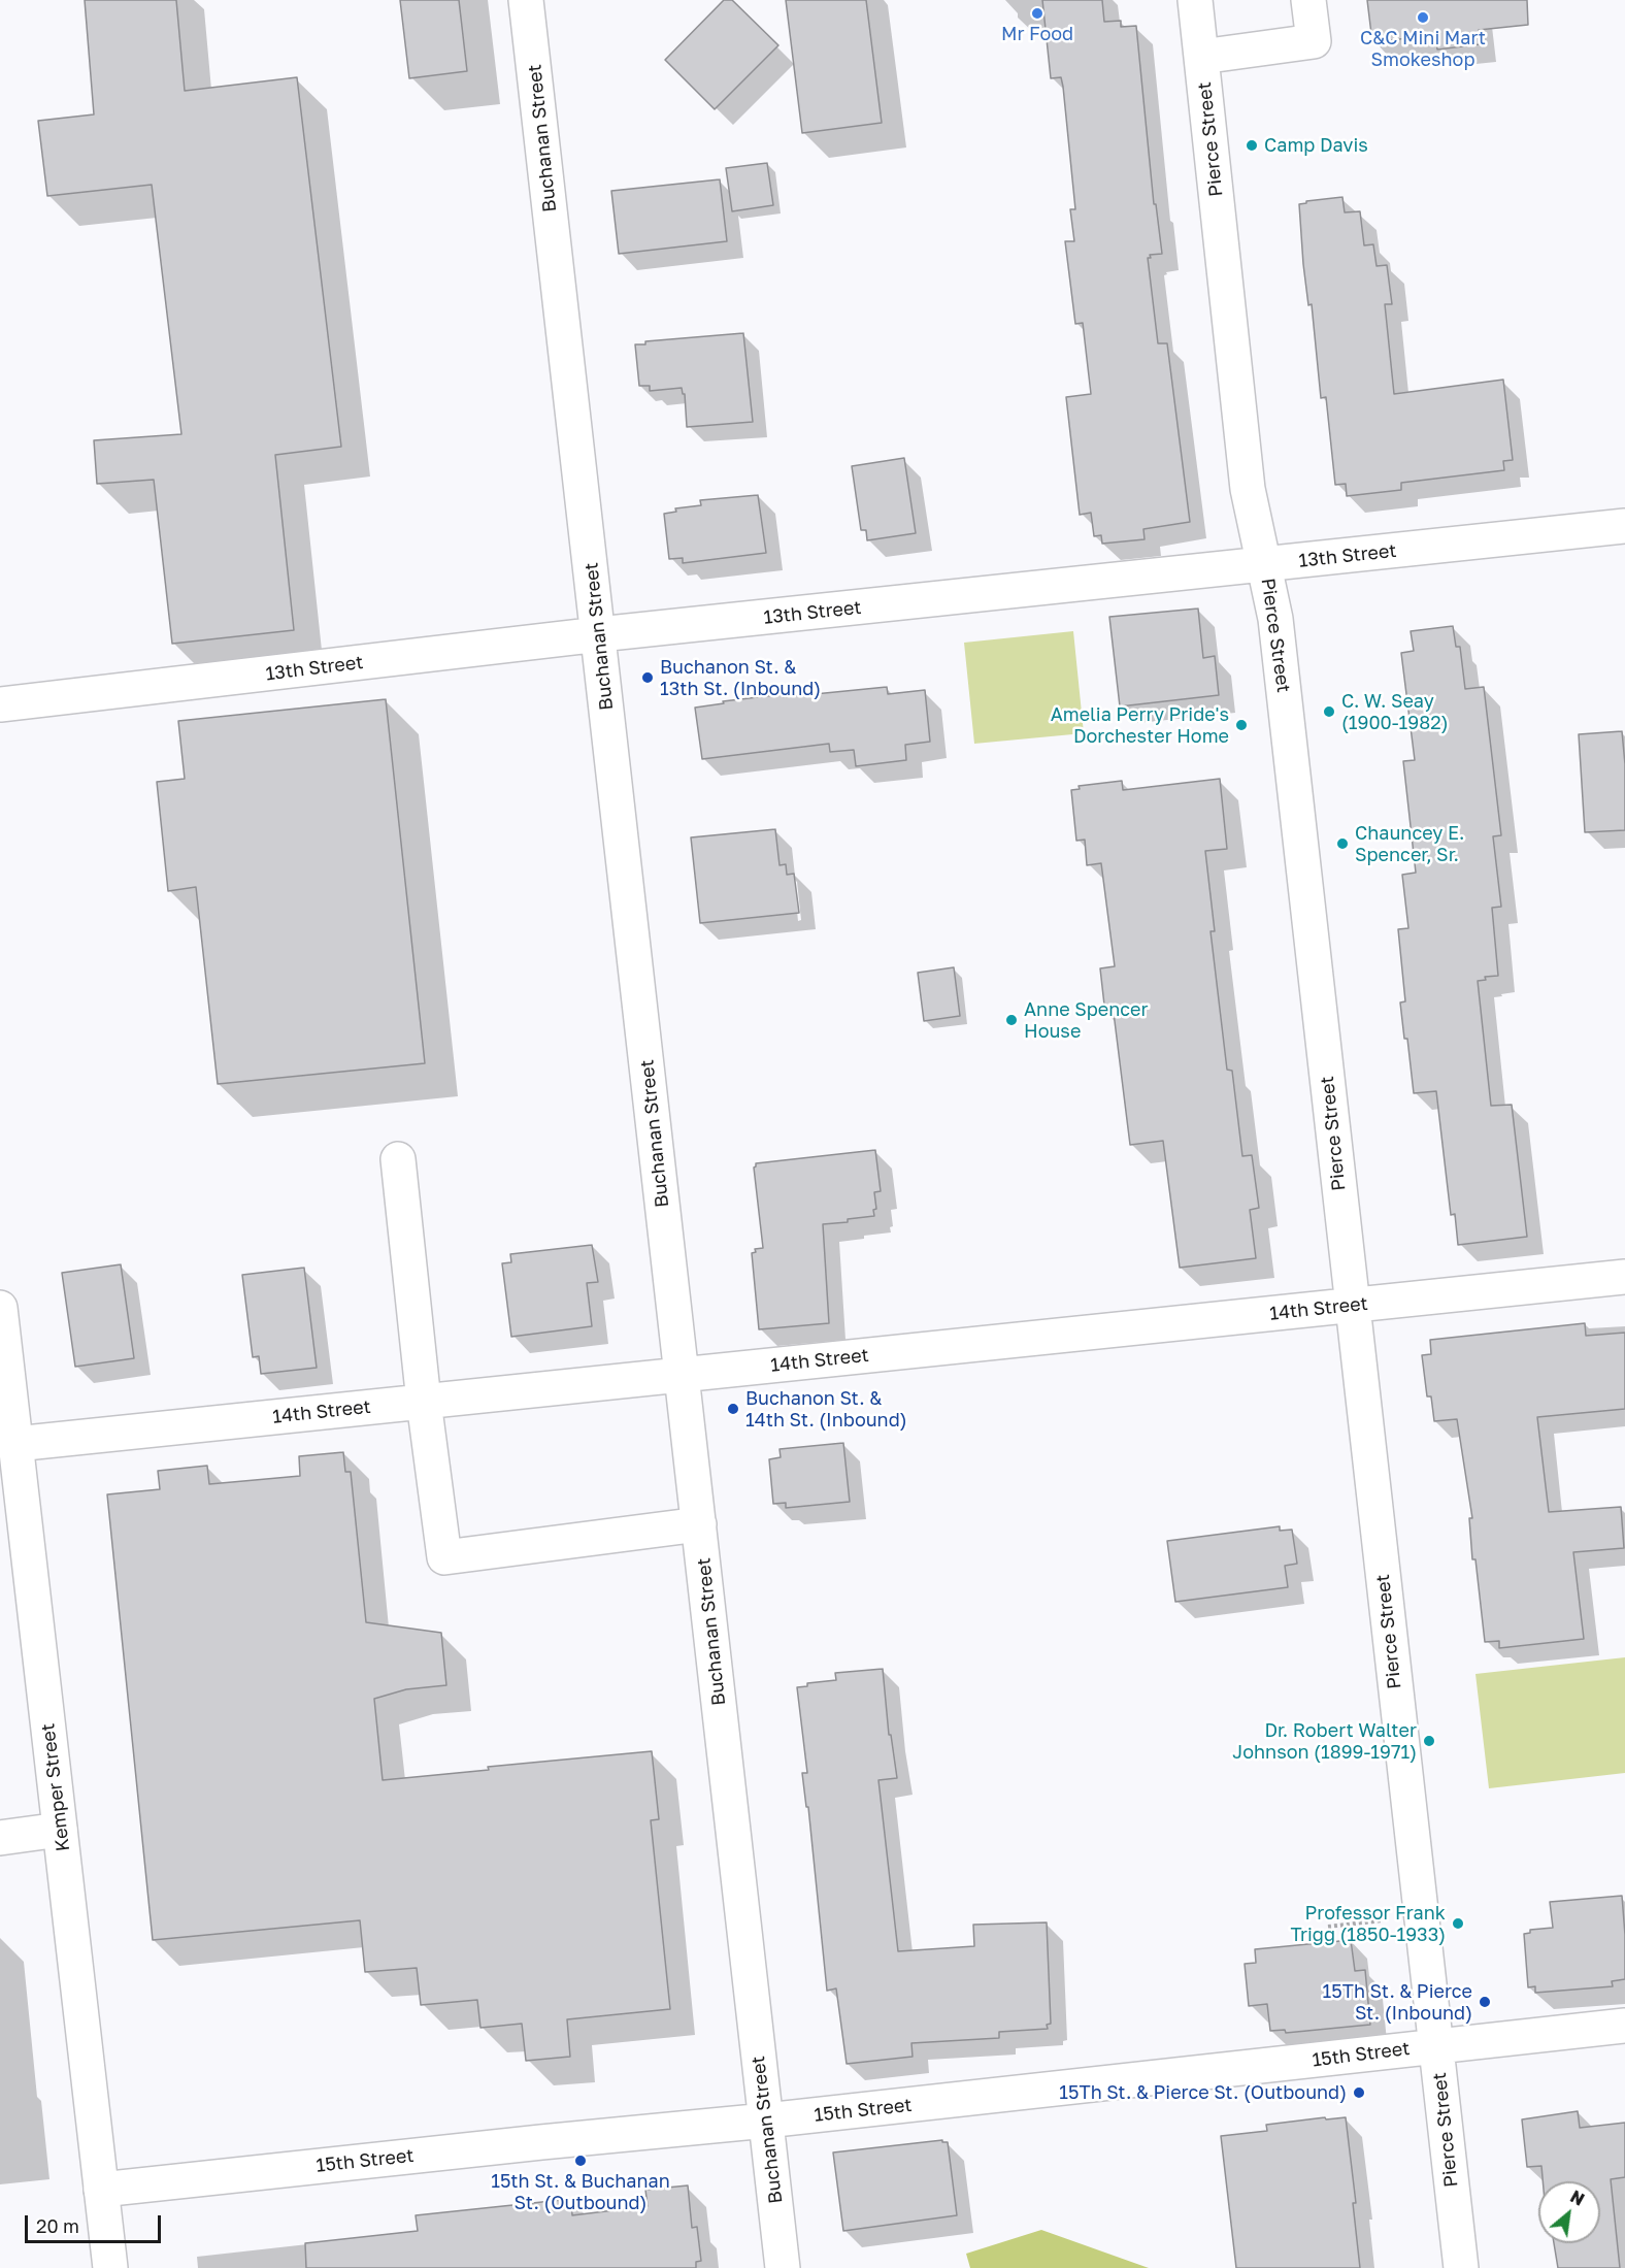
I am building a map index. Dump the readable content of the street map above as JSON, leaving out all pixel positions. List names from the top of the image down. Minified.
{"streets":{"street":["Buchanan Street","Pierce Street","13th Street","14th Street","Kemper Street","15th Street"]},"crossings":[["Buchanan Street","13th Street"],["Buchanan Street","14th Street"],["Buchanan Street","15th Street"],["Pierce Street","13th Street"],["Pierce Street","14th Street"],["Pierce Street","15th Street"],["14th Street","Kemper Street"],["Kemper Street","15th Street"]],"places":["Mr Food","C&C Mini Mart Smokeshop","Camp Davis","Buchanon St. & 13th St. (Inbound)","C. W. Seay (1900-1982)","Amelia Perry Pride's Dorchester Home","Chauncey E. Spencer, Sr.","Anne Spencer House","Buchanon St. & 14th St. (Inbound)","Dr. Robert Walter Johnson (1899-1971)","Professor Frank Trigg (1850-1933)","15Th St. & Pierce St. (Inbound)","15Th St. & Pierce St. (Outbound)","15th St. & Buchanan St. (Outbound)"],"scale_bar":"20 m","north":"top right"}
